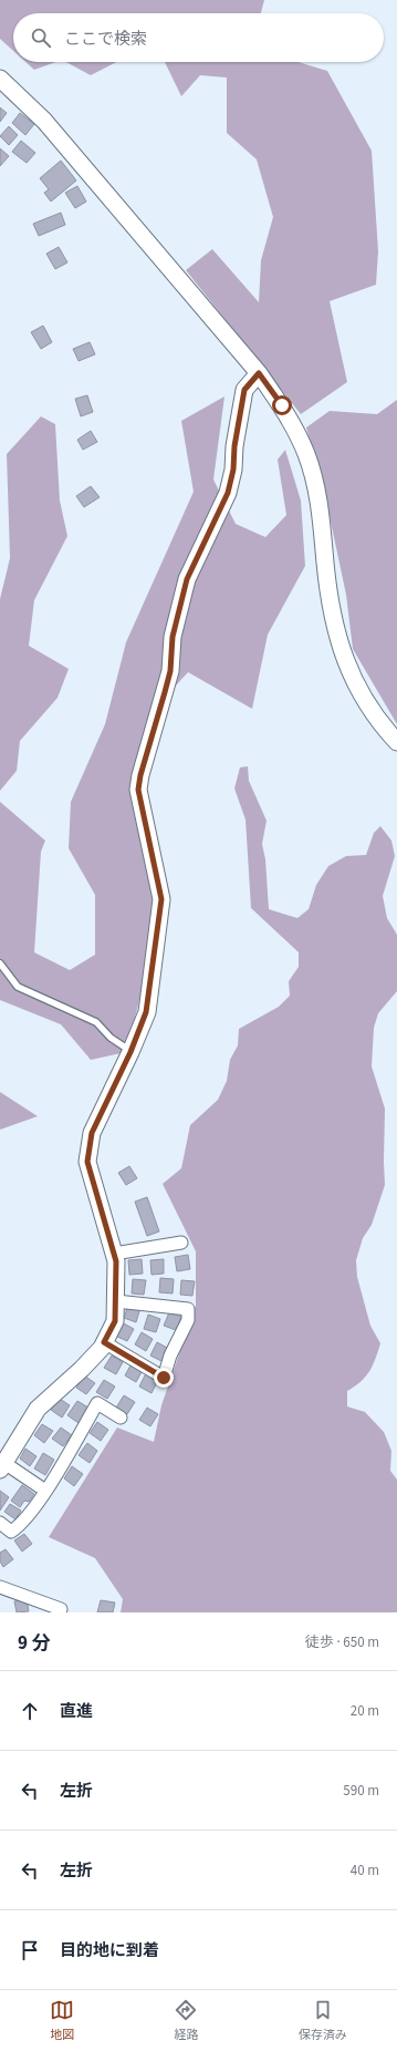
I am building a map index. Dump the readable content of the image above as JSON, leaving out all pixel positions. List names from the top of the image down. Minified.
{"page":{"search":"ここで検索","heading":["9 分","徒歩 · 650 m"],"list":[["直進","20 m"],["左折","590 m"],["左折","40 m"],"目的地に到着"],"nav":["地図","経路","保存済み"]}}
